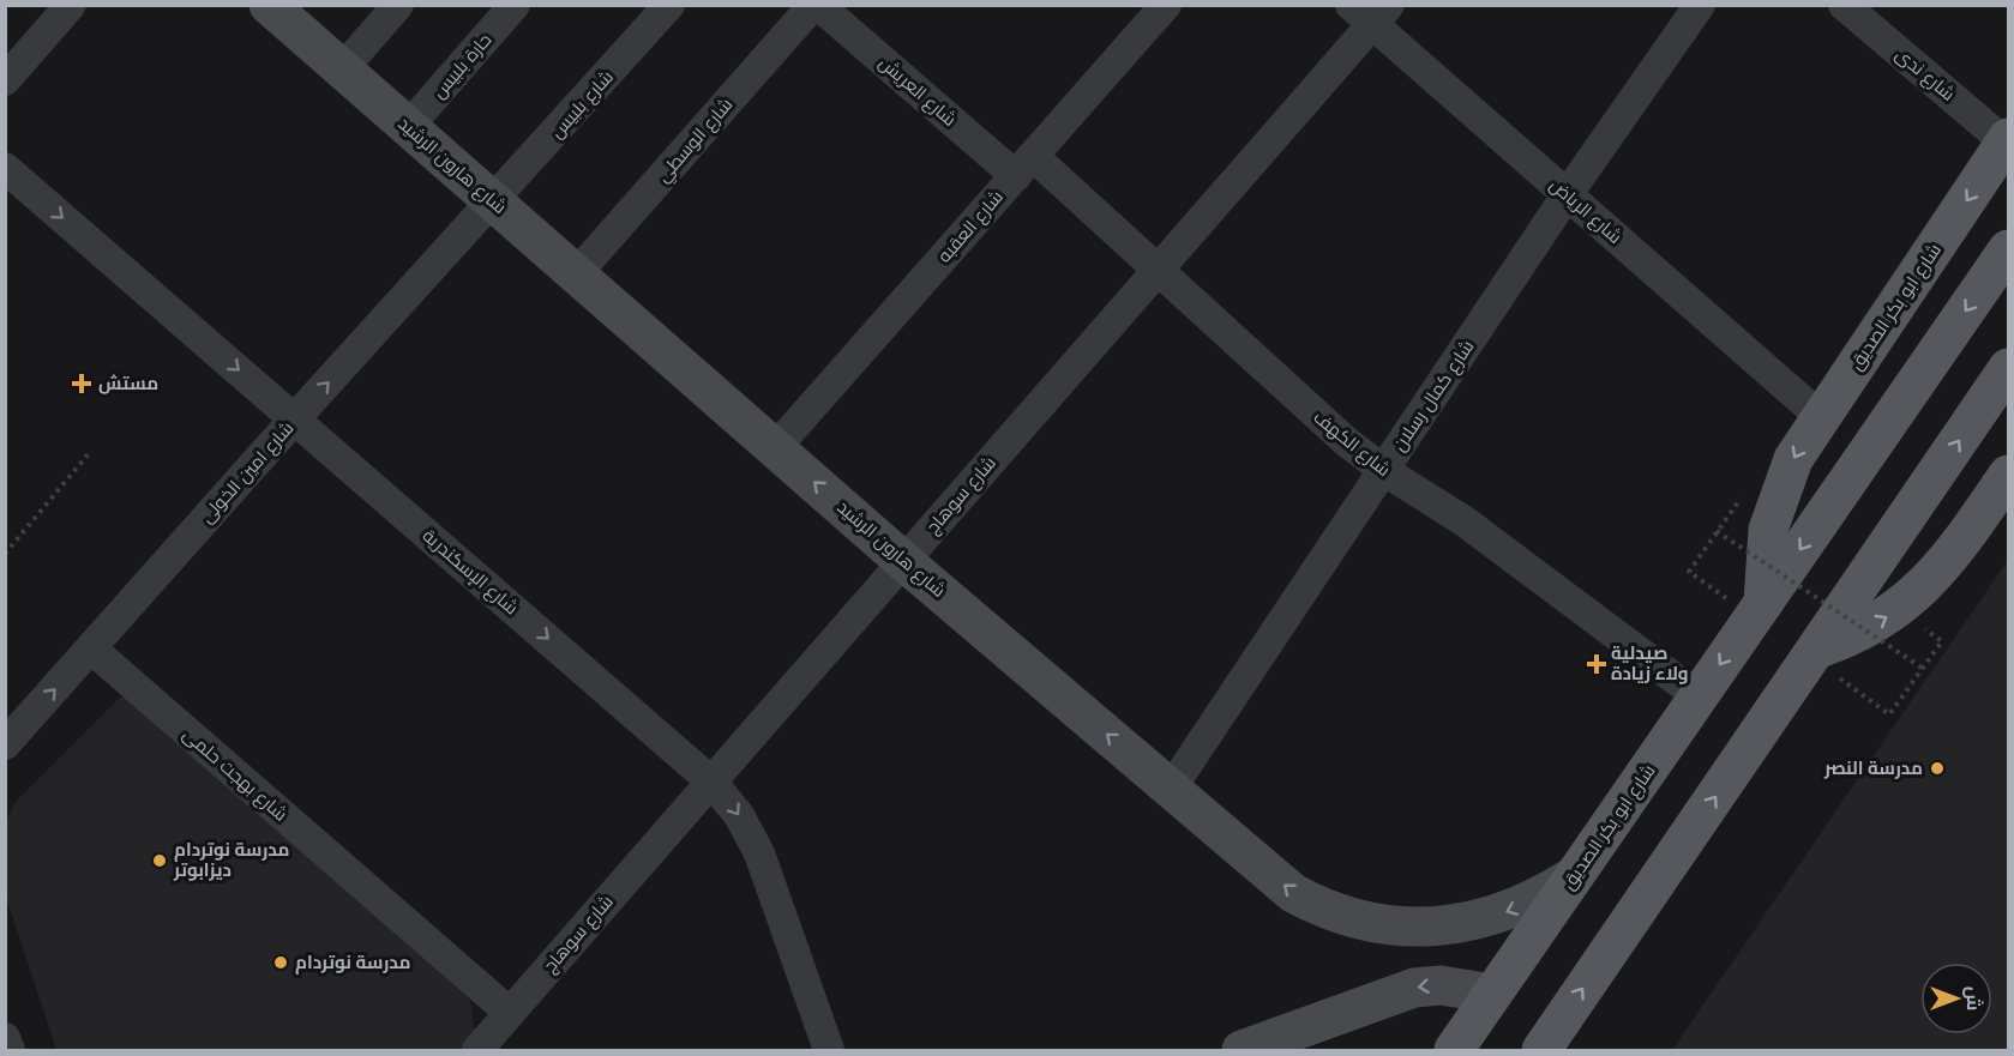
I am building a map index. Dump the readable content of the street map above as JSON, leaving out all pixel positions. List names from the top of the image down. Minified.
{"streets":{"main road":["شارع ابو بكر الصديق"],"street":["حارة بلبيس","شارع ندى","شارع العريش","شارع بلبيس","شارع الوسطي","شارع هارون الرشيد","شارع الرياض","شارع العقبه","شارع كمال رسلان","شارع الكهف","شارع امين الخولى","شارع سوهاج","شارع الإسكندرية","شارع بهجت حلمى"]},"crossings":[["حارة بلبيس","شارع هارون الرشيد"],["شارع ندى","شارع ابو بكر الصديق"],["شارع العريش","شارع العقبه"],["شارع العريش","شارع الكهف"],["شارع بلبيس","شارع هارون الرشيد"],["شارع بلبيس","شارع امين الخولى"],["شارع الوسطي","شارع هارون الرشيد"],["شارع هارون الرشيد","شارع العقبه"],["شارع هارون الرشيد","شارع ابو بكر الصديق"],["شارع هارون الرشيد","شارع كمال رسلان"],["شارع هارون الرشيد","شارع امين الخولى"],["شارع هارون الرشيد","شارع سوهاج"],["شارع الرياض","شارع ابو بكر الصديق"],["شارع الرياض","شارع كمال رسلان"],["شارع الرياض","شارع سوهاج"],["شارع العقبه","شارع الكهف"],["شارع ابو بكر الصديق","شارع الكهف"],["شارع كمال رسلان","شارع الكهف"],["شارع الكهف","شارع سوهاج"],["شارع امين الخولى","شارع الإسكندرية"],["شارع امين الخولى","شارع بهجت حلمى"],["شارع سوهاج","شارع الإسكندرية"],["شارع سوهاج","شارع بهجت حلمى"]],"one_way":["شارع هارون الرشيد","شارع امين الخولى","شارع الإسكندرية"],"places":{"health":["مستش","صيدلية ولاء زيادة"],"other":["مدرسة النصر","مدرسة نوتردام ديزابوتر","مدرسة نوتردام"]},"north":"right"}
